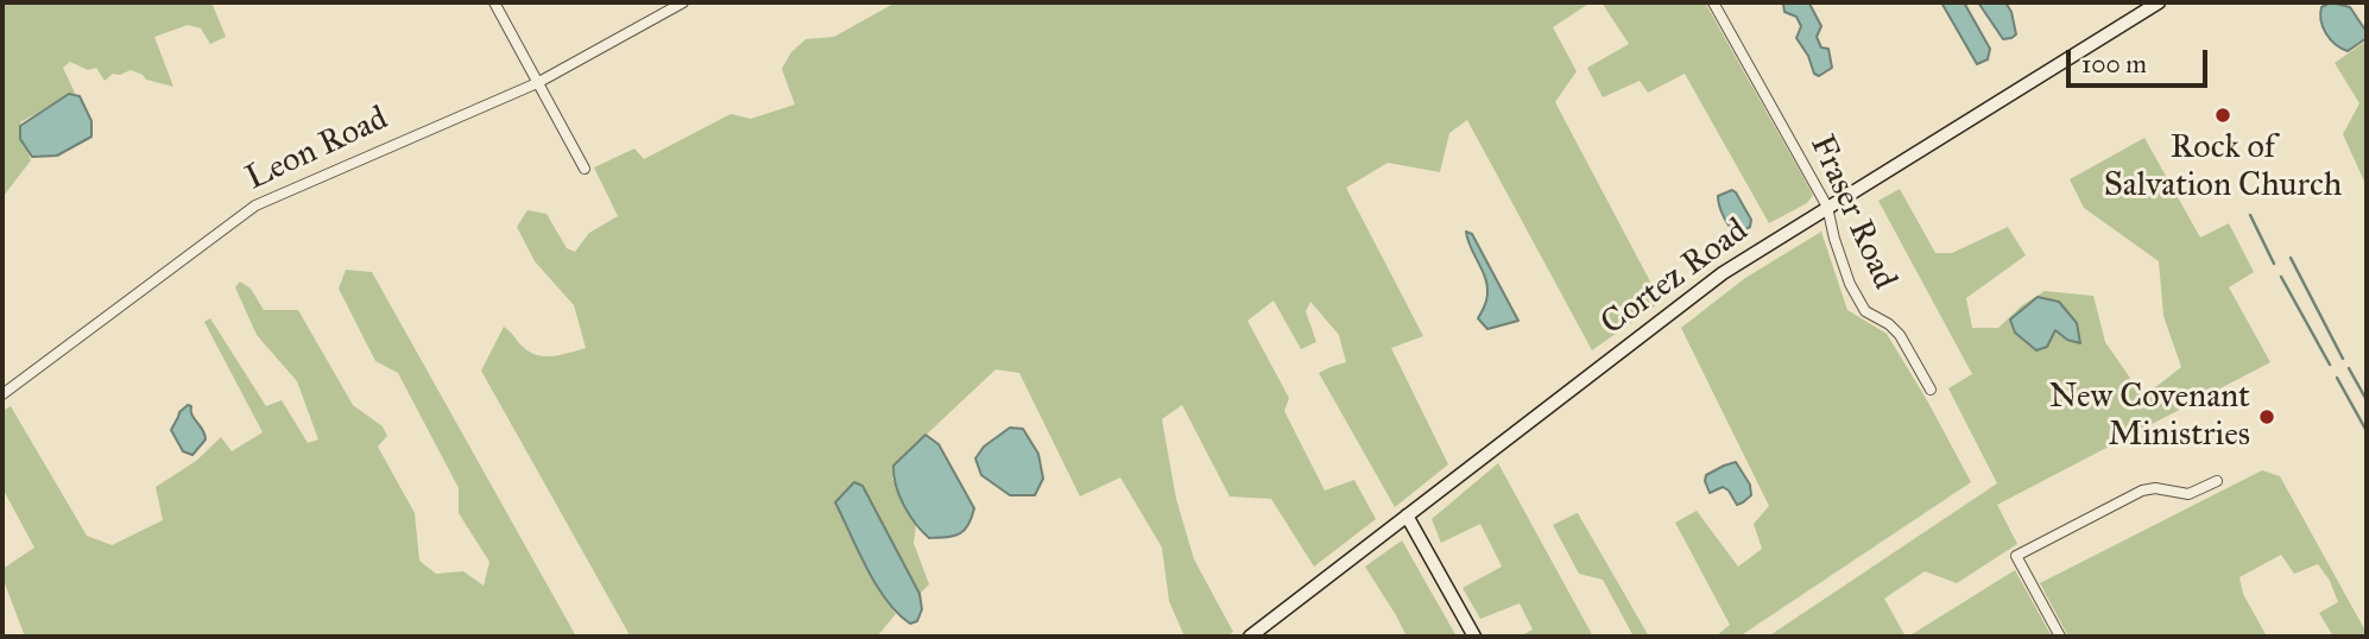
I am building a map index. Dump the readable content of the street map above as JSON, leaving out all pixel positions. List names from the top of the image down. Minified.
{"streets":{"street":["Leon Road","Fraser Road","Cortez Road"]},"crossings":[["Fraser Road","Cortez Road"]],"places":["Rock of Salvation Church","New Covenant Ministries"],"scale_bar":"100 m"}
